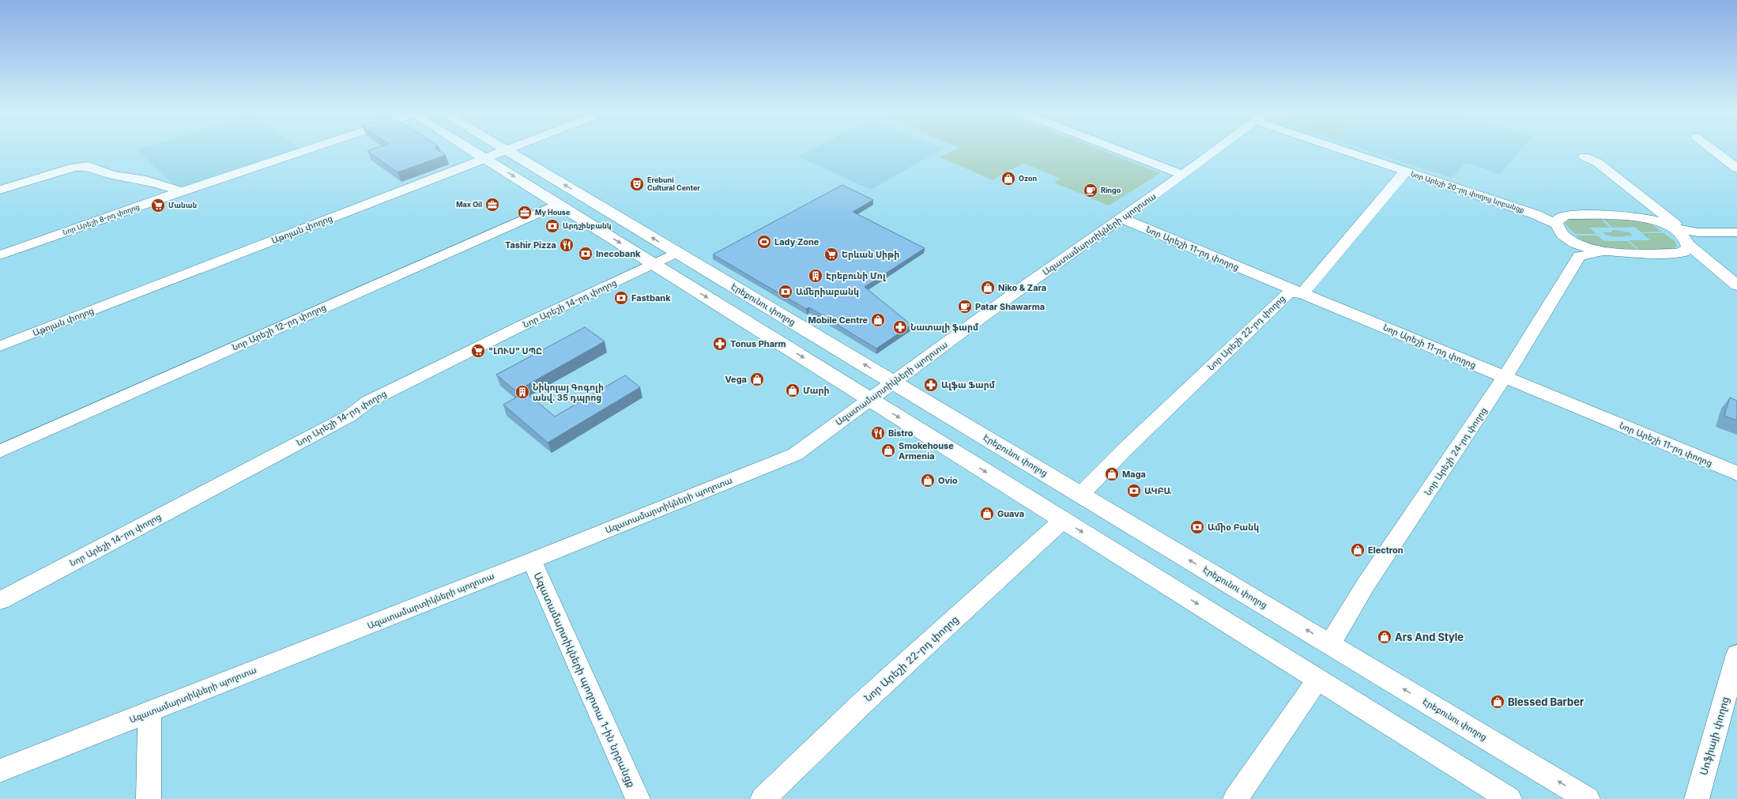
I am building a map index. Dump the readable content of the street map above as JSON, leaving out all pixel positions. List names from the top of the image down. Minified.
{"streets":{"street":["Նոր Արեշի 20-րդ փողոց նրբանցք","Նոր Արեշի 8-րդ փողոց","Աթոյան փողոց","Ազատամարտիկների պողոտա","Նոր Արեշի 11-րդ փողոց","Նոր Արեշի 14-րդ փողոց","Էրեբունու փողոց","Նոր Արեշի 12-րդ փողոց","Նոր Արեշի 22-րդ փողոց","Նոր Արեշի 24-րդ փողոց","Ազատամարտիկների պողոտա 1-ին նրբանցք","Սոֆիայի փողոց"]},"crossings":[["Աթոյան փողոց","Էրեբունու փողոց"],["Ազատամարտիկների պողոտա","Նոր Արեշի 11-րդ փողոց"],["Ազատամարտիկների պողոտա","Էրեբունու փողոց"],["Ազատամարտիկների պողոտա","Ազատամարտիկների պողոտա 1-ին նրբանցք"],["Նոր Արեշի 11-րդ փողոց","Նոր Արեշի 22-րդ փողոց"],["Նոր Արեշի 11-րդ փողոց","Նոր Արեշի 24-րդ փողոց"],["Նոր Արեշի 14-րդ փողոց","Էրեբունու փողոց"],["Էրեբունու փողոց","Նոր Արեշի 22-րդ փողոց"],["Էրեբունու փողոց","Նոր Արեշի 24-րդ փողոց"]],"places":{"shop":["Ozon","Niko & Zara","Mobile Centre","Vega","Մարի","Smokehouse Armenia","Maga","Ovio","Guava","Electron","Ars And Style","Blessed Barber"],"theatre":["Erebuni Cultural Center"],"cafe":["Ringo","Patar Shawarma"],"office":["Max Oil","My House"],"supermarket":["Մանան","Երևան Սիթի","\"ԼՈՒՍ\" ՍՊԸ"],"bank":["Արդշինբանկ","Inecobank","Ամերիաբանկ","Fastbank","ԱԿԲԱ","Ամիօ Բանկ"],"sports":["Lady Zone"],"restaurant":["Tashir Pizza","Bistro"],"building":["Էրեբունի Մոլ","Նիկոլայ Գոգոլի անվ. 35 դպրոց"],"pharmacy":["Նատալի ֆարմ","Tonus Pharm","Ալֆա Ֆարմ"]}}
